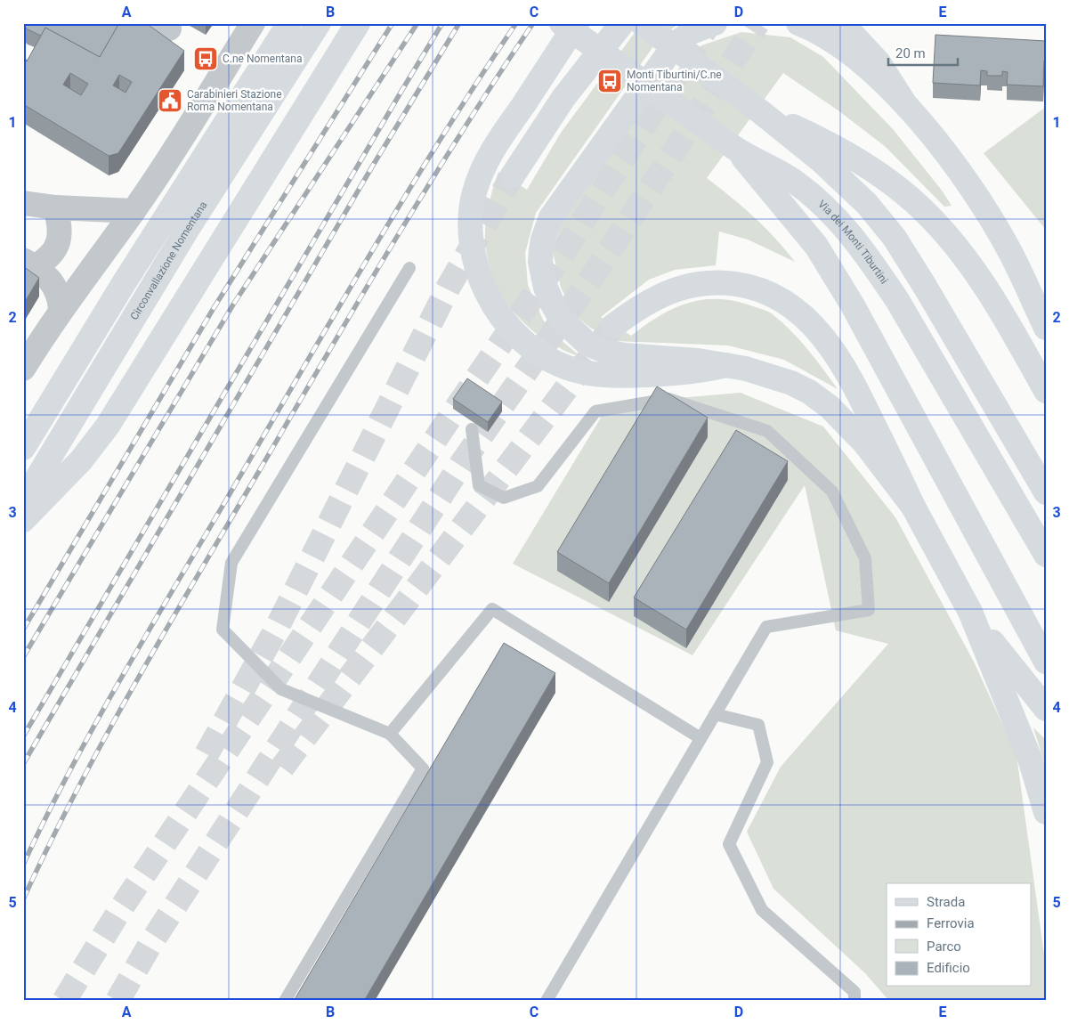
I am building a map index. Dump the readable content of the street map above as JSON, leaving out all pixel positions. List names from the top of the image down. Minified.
{"streets":{"main road":["Via dei Monti Tiburtini","Circonvallazione Nomentana"]},"places":{"bus stop":["C.ne Nomentana","Monti Tiburtini/C.ne Nomentana"],"public building":["Carabinieri Stazione Roma Nomentana"]},"legend":["Strada","Ferrovia","Parco","Edificio"],"scale_bar":"20 m","grid":{"columns":["A","B","C","D","E"],"rows":["1","2","3","4","5"]}}
